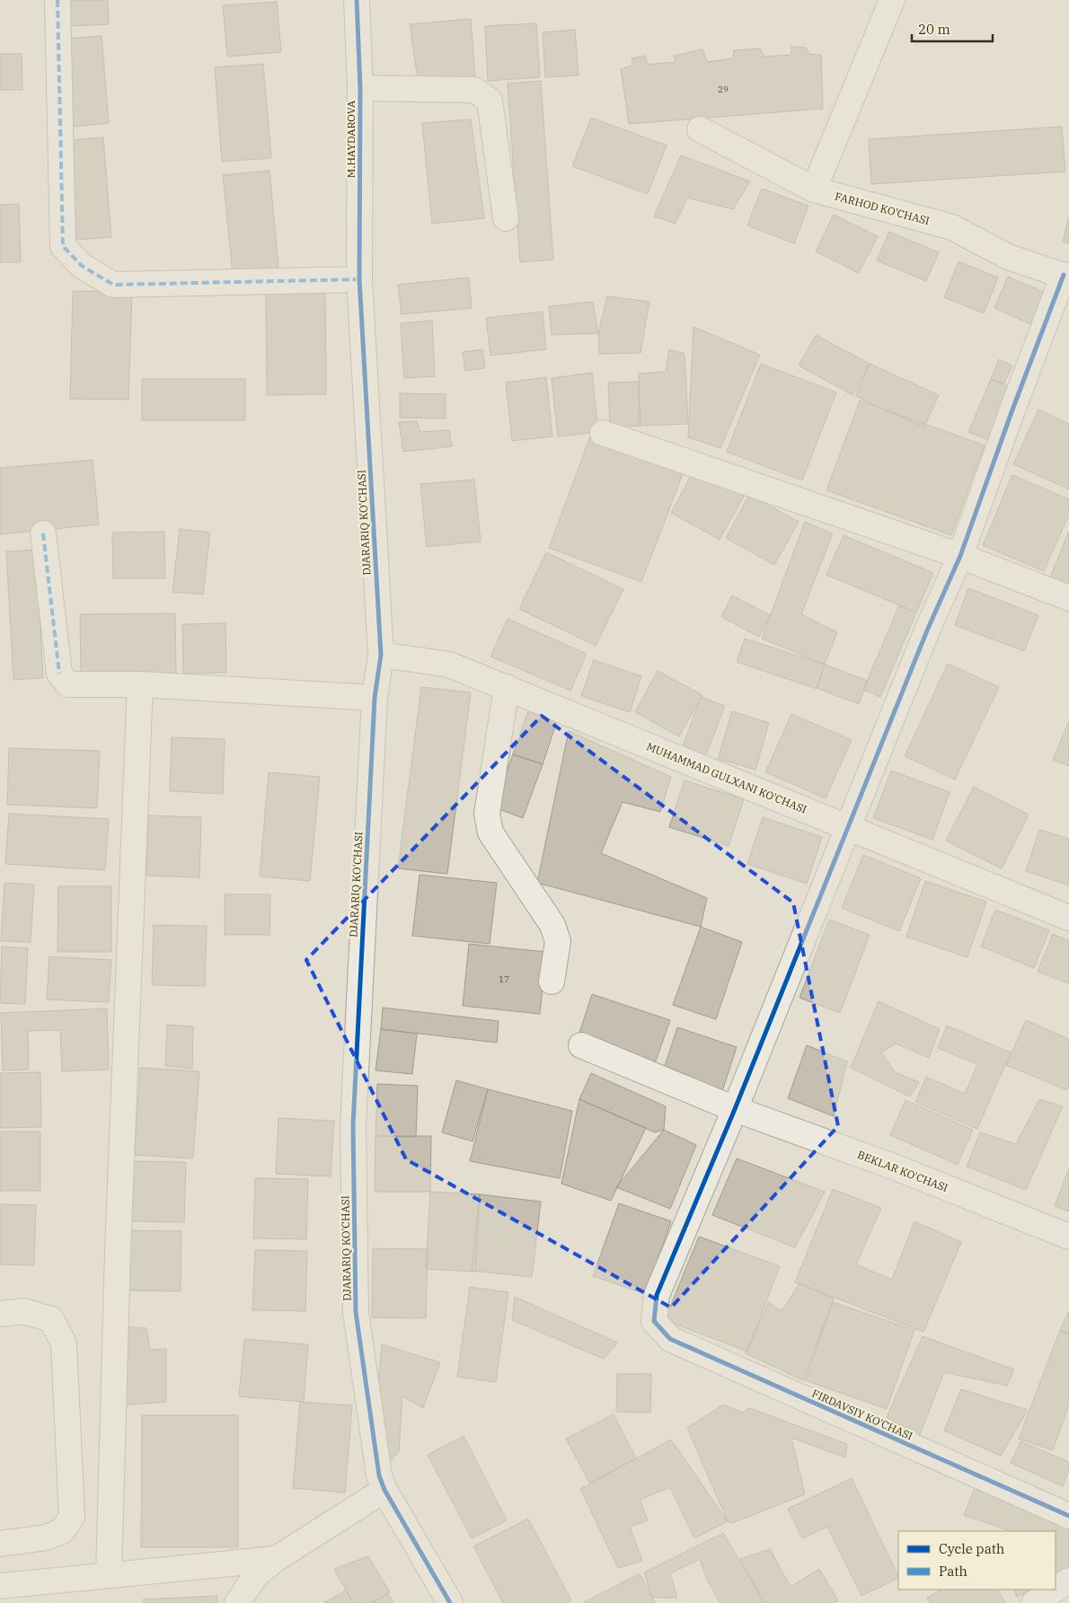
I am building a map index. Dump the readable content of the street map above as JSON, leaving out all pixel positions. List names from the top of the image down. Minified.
{"streets":{"street":["M.HAYDAROVA","FARHOD KO'CHASI","DJARARIQ KO'CHASI","MUHAMMAD GULXANI KO'CHASI","BEKLAR KO'CHASI","FIRDAVSIY KO'CHASI"]},"crossings":[["M.HAYDAROVA","DJARARIQ KO'CHASI"],["DJARARIQ KO'CHASI","MUHAMMAD GULXANI KO'CHASI"],["BEKLAR KO'CHASI","FIRDAVSIY KO'CHASI"]],"house_numbers":["29","17"],"legend":["Cycle path","Path"],"scale_bar":"20 m"}
